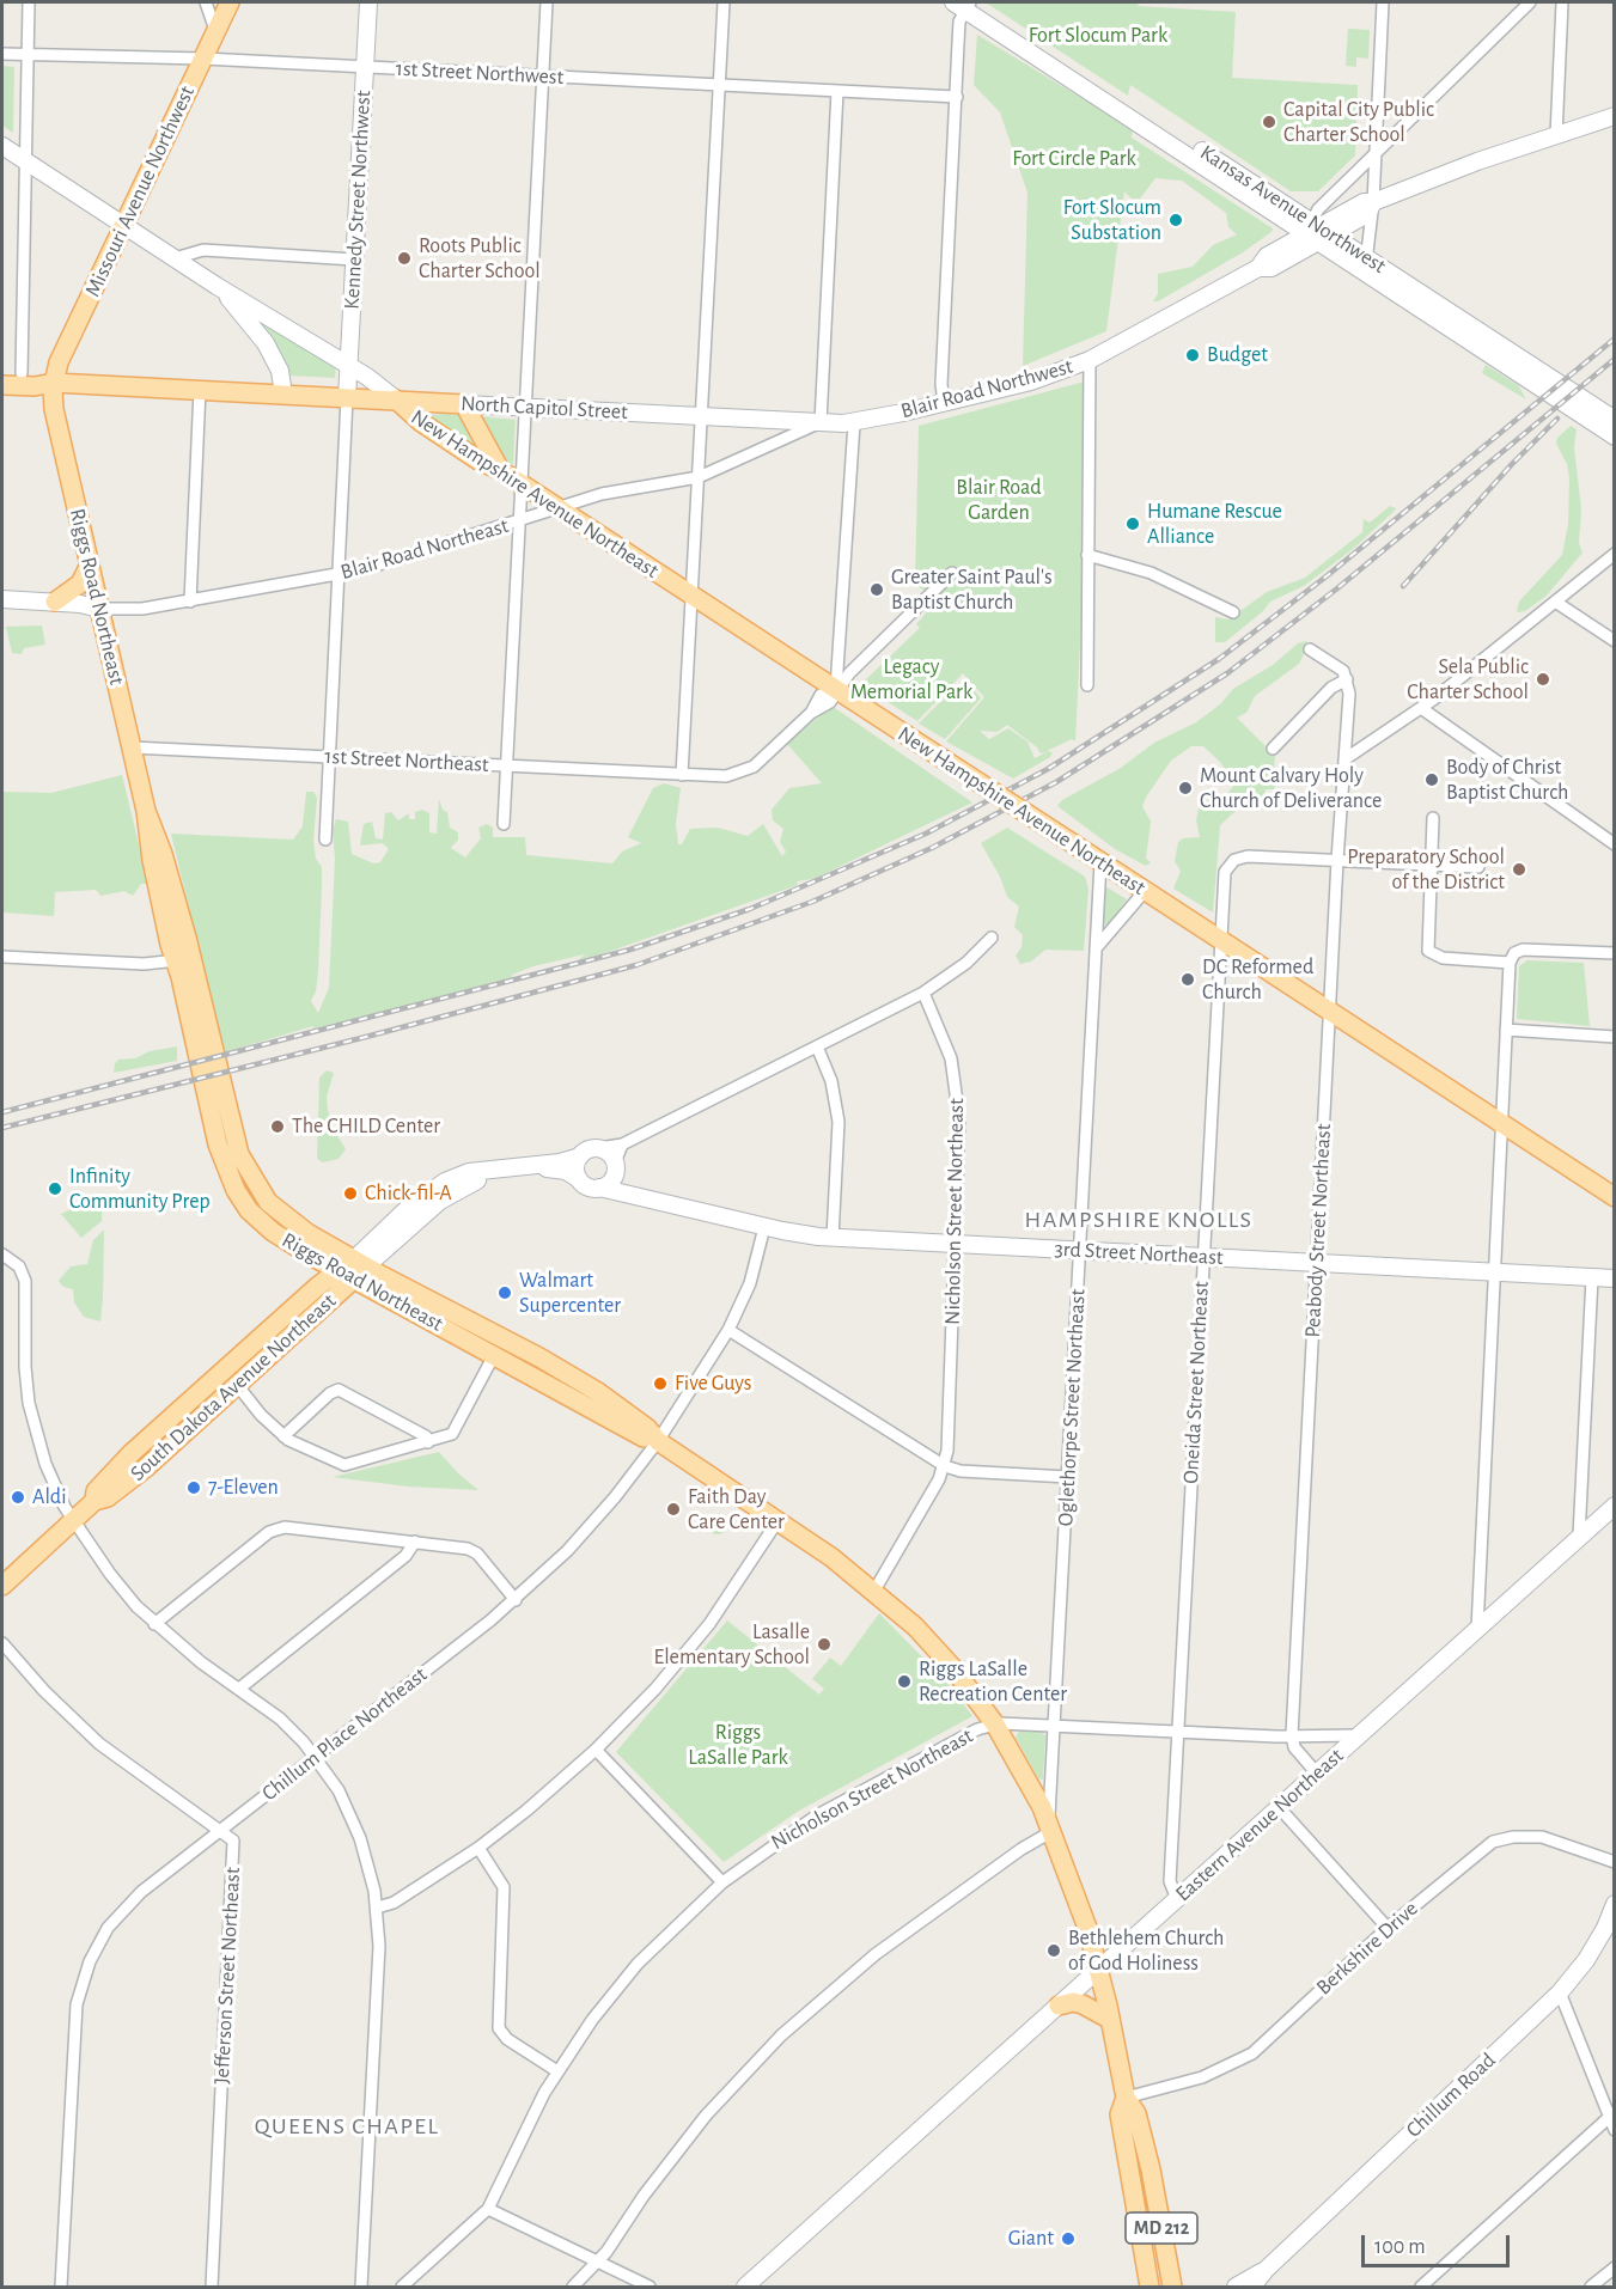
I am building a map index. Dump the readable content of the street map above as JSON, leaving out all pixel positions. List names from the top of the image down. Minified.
{"streets":{"main road":["Missouri Avenue Northwest","North Capitol Street","New Hampshire Avenue Northeast","Riggs Road Northeast","South Dakota Avenue Northeast","MD 212"],"street":["1st Street Northwest","Kennedy Street Northwest","Kansas Avenue Northwest","Blair Road Northwest","Blair Road Northeast","1st Street Northeast","Nicholson Street Northeast","Peabody Street Northeast","3rd Street Northeast","Oneida Street Northeast","Oglethorpe Street Northeast","Chillum Place Northeast","Eastern Avenue Northeast","Berkshire Drive","Jefferson Street Northeast","Chillum Road"]},"crossings":[["1st Street Northwest","Missouri Avenue Northwest"],["1st Street Northwest","Kennedy Street Northwest"],["Missouri Avenue Northwest","North Capitol Street"],["Missouri Avenue Northwest","Riggs Road Northeast"],["Kennedy Street Northwest","North Capitol Street"],["Kansas Avenue Northwest","Blair Road Northwest"],["Blair Road Northwest","North Capitol Street"],["Blair Road Northwest","Blair Road Northeast"],["North Capitol Street","New Hampshire Avenue Northeast"],["North Capitol Street","Blair Road Northeast"],["North Capitol Street","Riggs Road Northeast"],["New Hampshire Avenue Northeast","Blair Road Northeast"],["New Hampshire Avenue Northeast","Peabody Street Northeast"],["New Hampshire Avenue Northeast","Oneida Street Northeast"],["New Hampshire Avenue Northeast","Oglethorpe Street Northeast"],["Blair Road Northeast","Riggs Road Northeast"],["Riggs Road Northeast","1st Street Northeast"],["Riggs Road Northeast","Nicholson Street Northeast"],["Riggs Road Northeast","South Dakota Avenue Northeast"],["Riggs Road Northeast","Oglethorpe Street Northeast"],["Riggs Road Northeast","Chillum Place Northeast"],["Riggs Road Northeast","Eastern Avenue Northeast"],["Riggs Road Northeast","MD 212"],["Nicholson Street Northeast","3rd Street Northeast"],["Peabody Street Northeast","3rd Street Northeast"],["Peabody Street Northeast","Oneida Street Northeast"],["3rd Street Northeast","Oneida Street Northeast"],["3rd Street Northeast","Oglethorpe Street Northeast"],["3rd Street Northeast","Chillum Place Northeast"],["Oneida Street Northeast","Eastern Avenue Northeast"],["Chillum Place Northeast","Jefferson Street Northeast"],["Eastern Avenue Northeast","MD 212"],["Berkshire Drive","MD 212"]],"districts":["HAMPSHIRE KNOLLS","QUEENS CHAPEL"],"parks":["Fort Slocum Park","Fort Circle Park","Blair Road Garden","Legacy Memorial Park","Riggs LaSalle Park"],"places":["Capital City Public Charter School","Fort Slocum Substation","Roots Public Charter School","Budget","Humane Rescue Alliance","Greater Saint Paul's Baptist Church","Sela Public Charter School","Body of Christ Baptist Church","Mount Calvary Holy Church of Deliverance","Preparatory School of the District","DC Reformed Church","The CHILD Center","Infinity Community Prep","Chick-fil-A","Walmart Supercenter","Five Guys","7-Eleven","Aldi","Faith Day Care Center","Lasalle Elementary School","Riggs LaSalle Recreation Center","Bethlehem Church of God Holiness","Giant"],"scale_bar":"100 m"}
